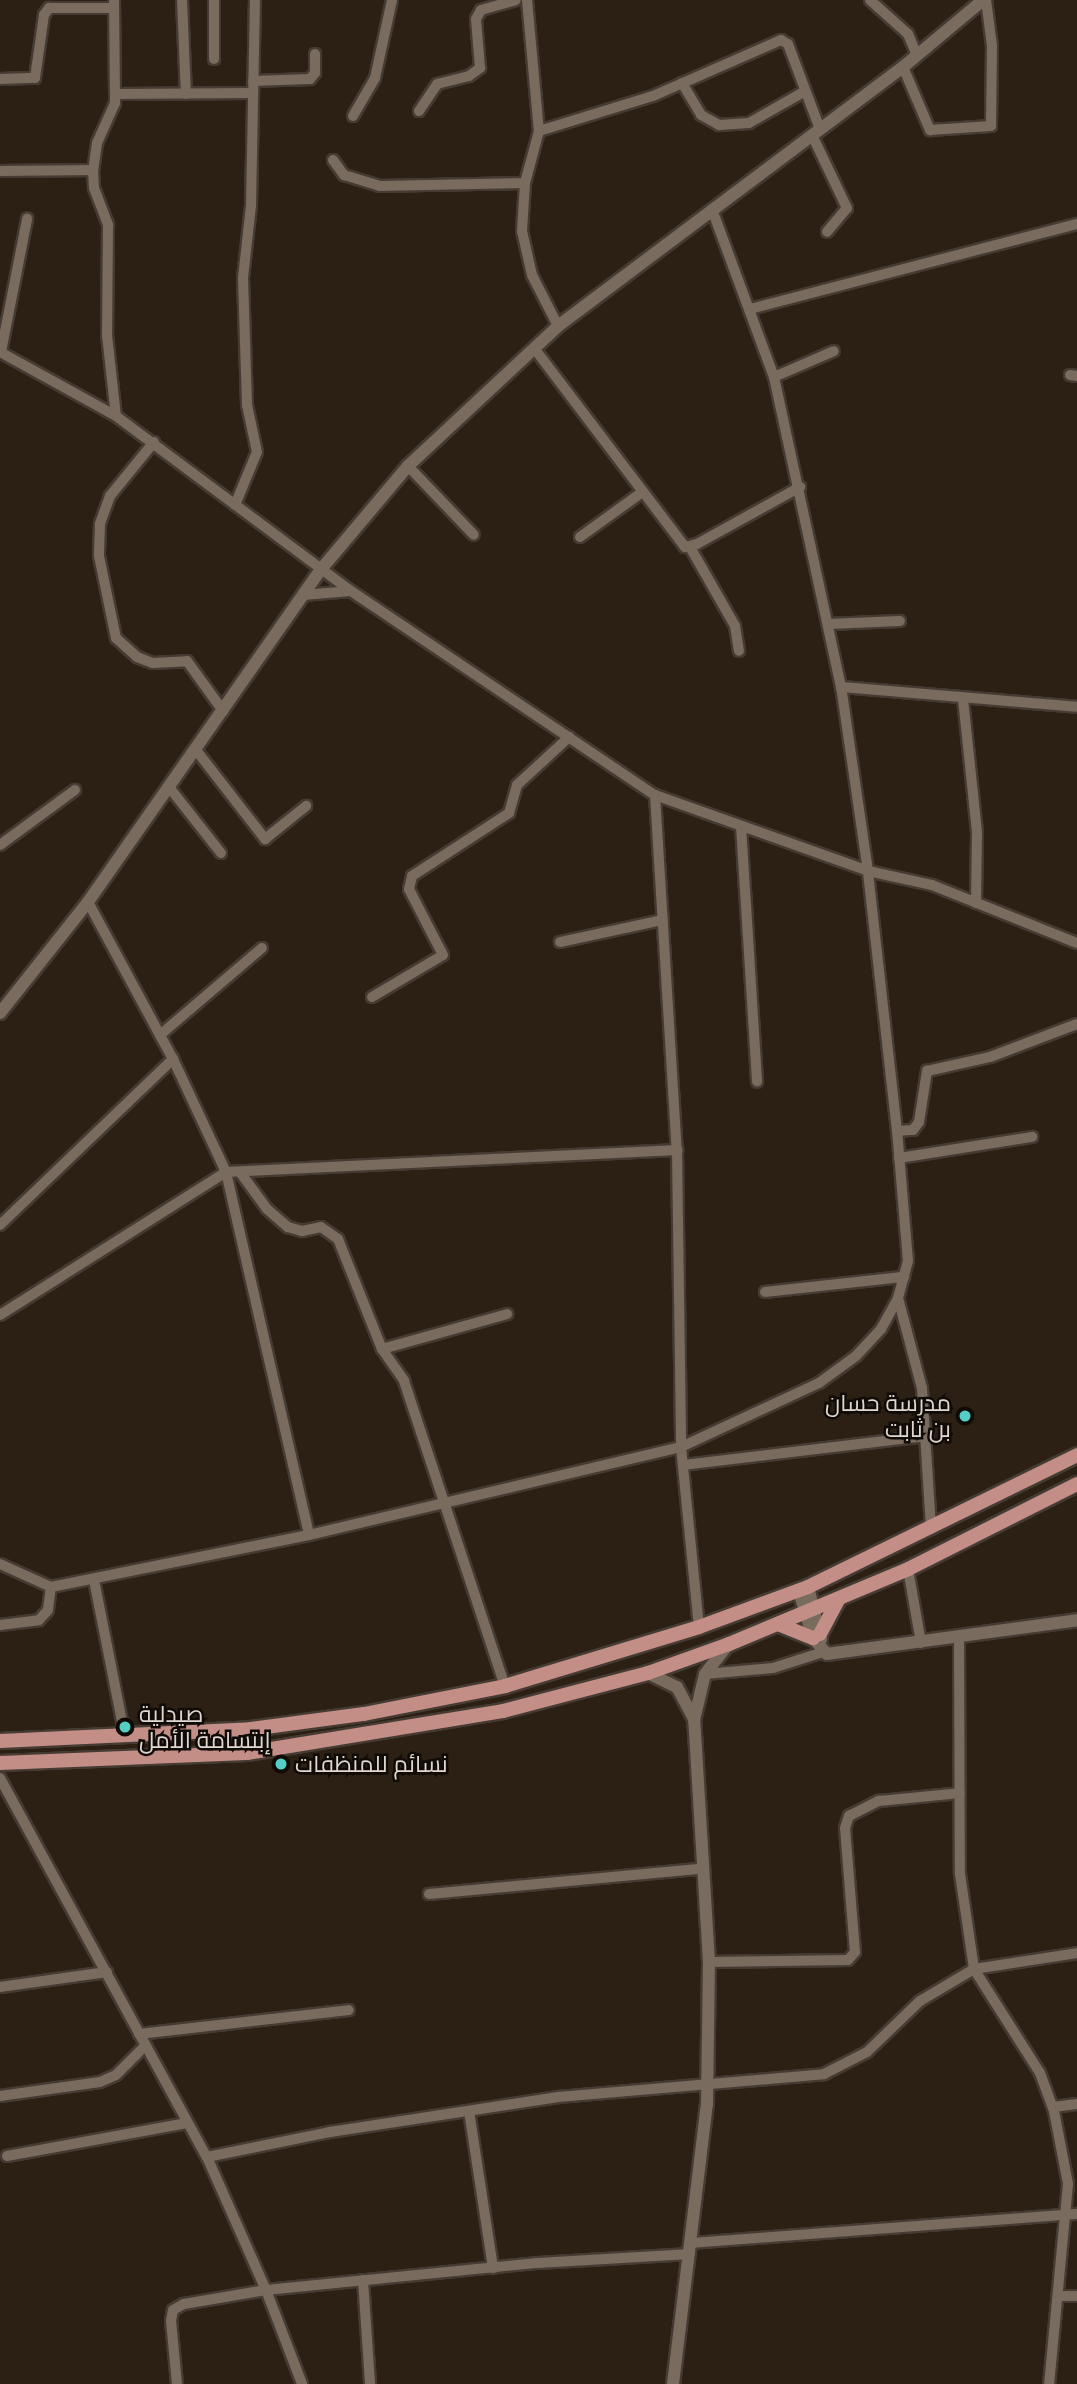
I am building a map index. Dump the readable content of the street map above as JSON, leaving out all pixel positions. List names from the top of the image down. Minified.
{"places":["مدرسة حسان بن ثابت","صيدلية إبتسامة الأمل","نسائم للمنظفات"]}
